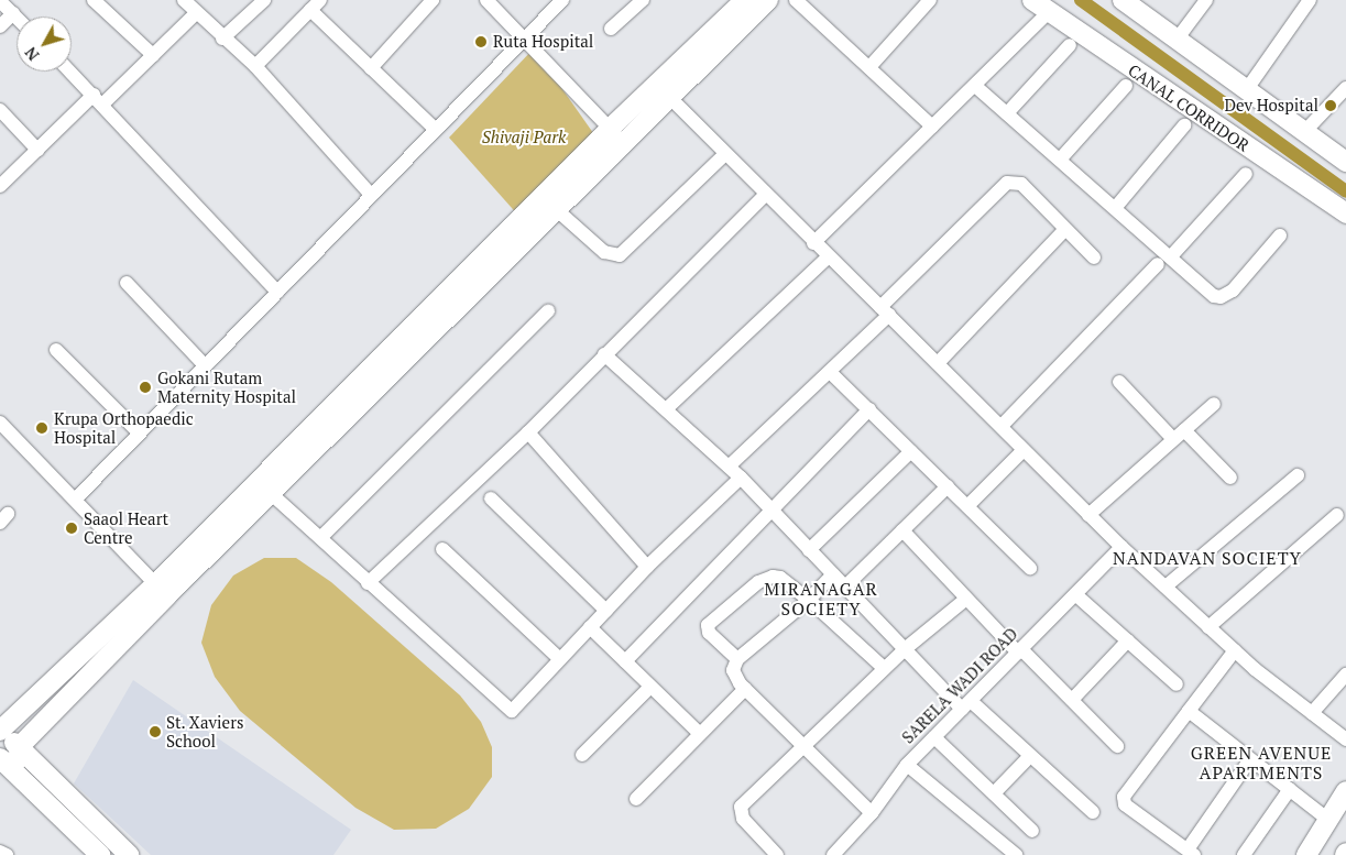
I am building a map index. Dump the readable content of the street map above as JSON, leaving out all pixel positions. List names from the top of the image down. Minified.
{"streets":{"street":["CANAL CORRIDOR","SARELA WADI ROAD"]},"districts":["NANDAVAN SOCIETY","MIRANAGAR SOCIETY","GREEN AVENUE APARTMENTS"],"parks":["Shivaji Park"],"places":["Ruta Hospital","Dev Hospital","Gokani Rutam Maternity Hospital","Krupa Orthopaedic Hospital","Saaol Heart Centre","St. Xaviers School"],"north":"bottom left"}
